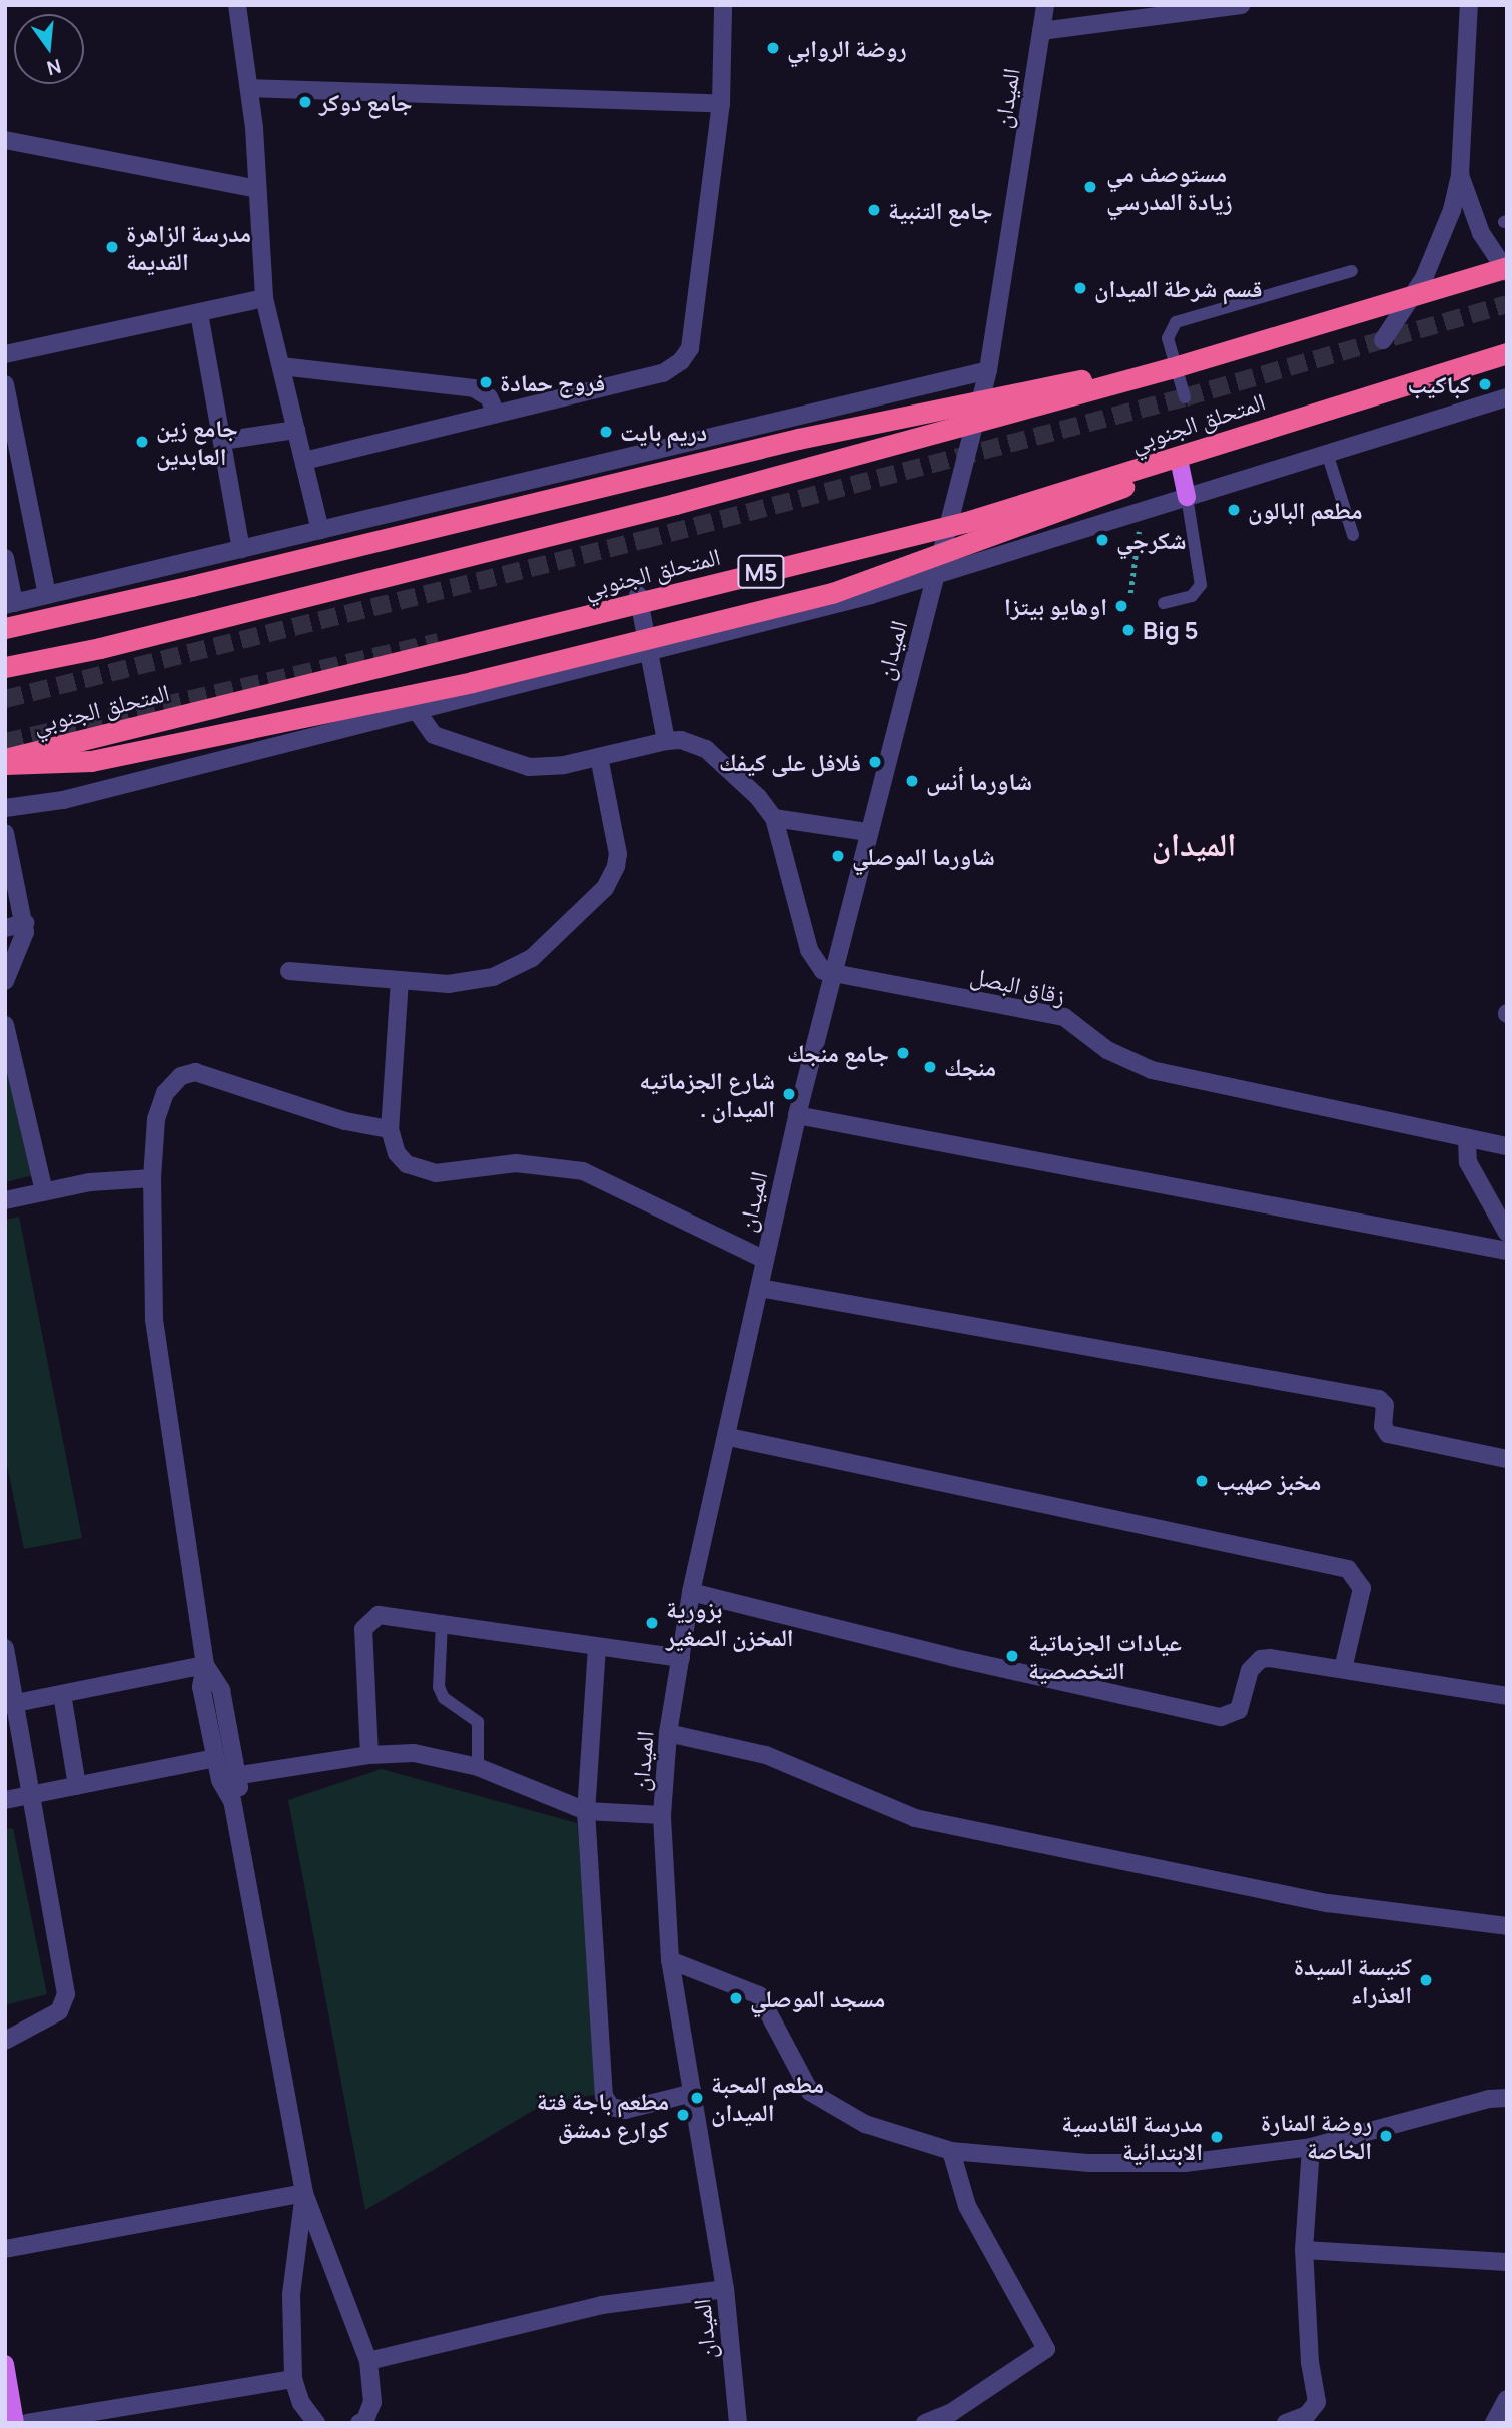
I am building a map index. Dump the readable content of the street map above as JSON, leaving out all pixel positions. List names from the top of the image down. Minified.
{"streets":{"highway":["المتحلق الجنوبي","M5"],"street":["الميدان","زقاق البصل"]},"crossings":[["الميدان","زقاق البصل"]],"districts":["الميدان"],"places":["روضة الروابي","جامع دوكر","مستوصف مي زيادة المدرسي","جامع التنبية","مدرسة الزاهرة القديمة","قسم شرطة الميدان","فروج حمادة","كباكيب","دريم بايت","جامع زين العابدين","مطعم البالون","شكرجي","اوهايو بيتزا","Big 5","فلافل على كيفك","شاورما أنس","شاورما الموصلي","جامع منجك","منجك","شارع الجزماتيه . الميدان","مخبز صهيب","بزورية المخزن الصغير","عيادات الجزماتية التخصصية","كنيسة السيدة العذراء","مسجد الموصلي","مطعم المحبة الميدان","مطعم باجة فتة كوارع دمشق","روضة المنارة الخاصة","مدرسة القادسية الابتدائية"],"north":"bottom"}
